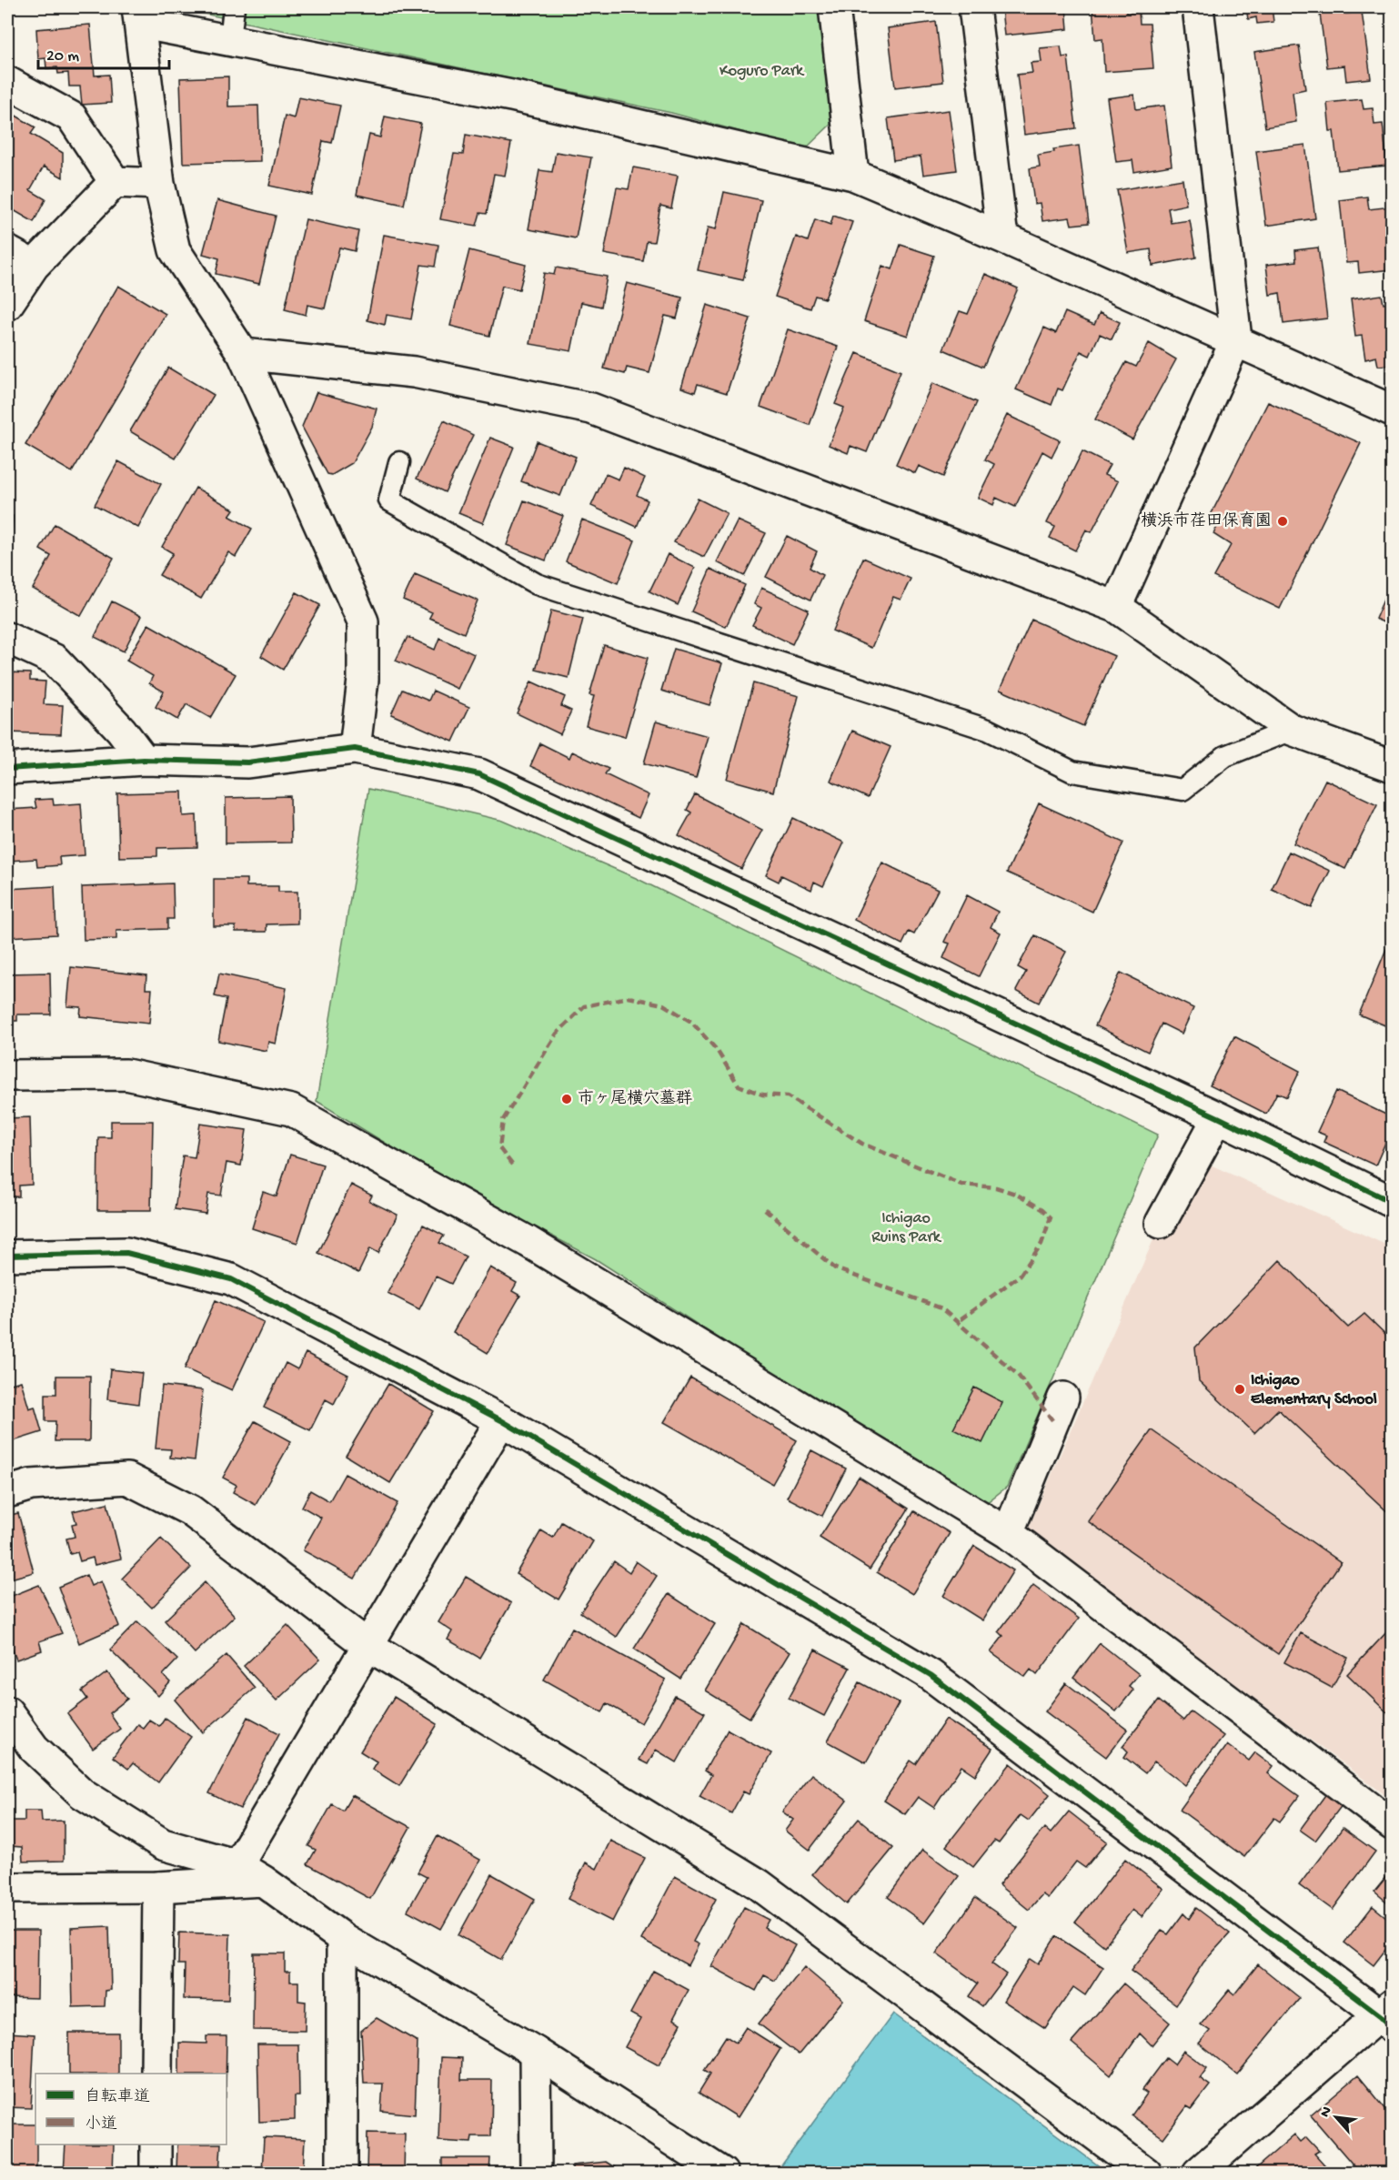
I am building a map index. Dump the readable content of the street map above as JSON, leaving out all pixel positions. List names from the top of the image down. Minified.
{"parks":["Koguro Park","Ichigao Ruins Park"],"places":["横浜市荏田保育園","市ヶ尾横穴墓群","Ichigao Elementary School"],"legend":["自転車道","小道"],"scale_bar":"20 m","north":"top left"}
